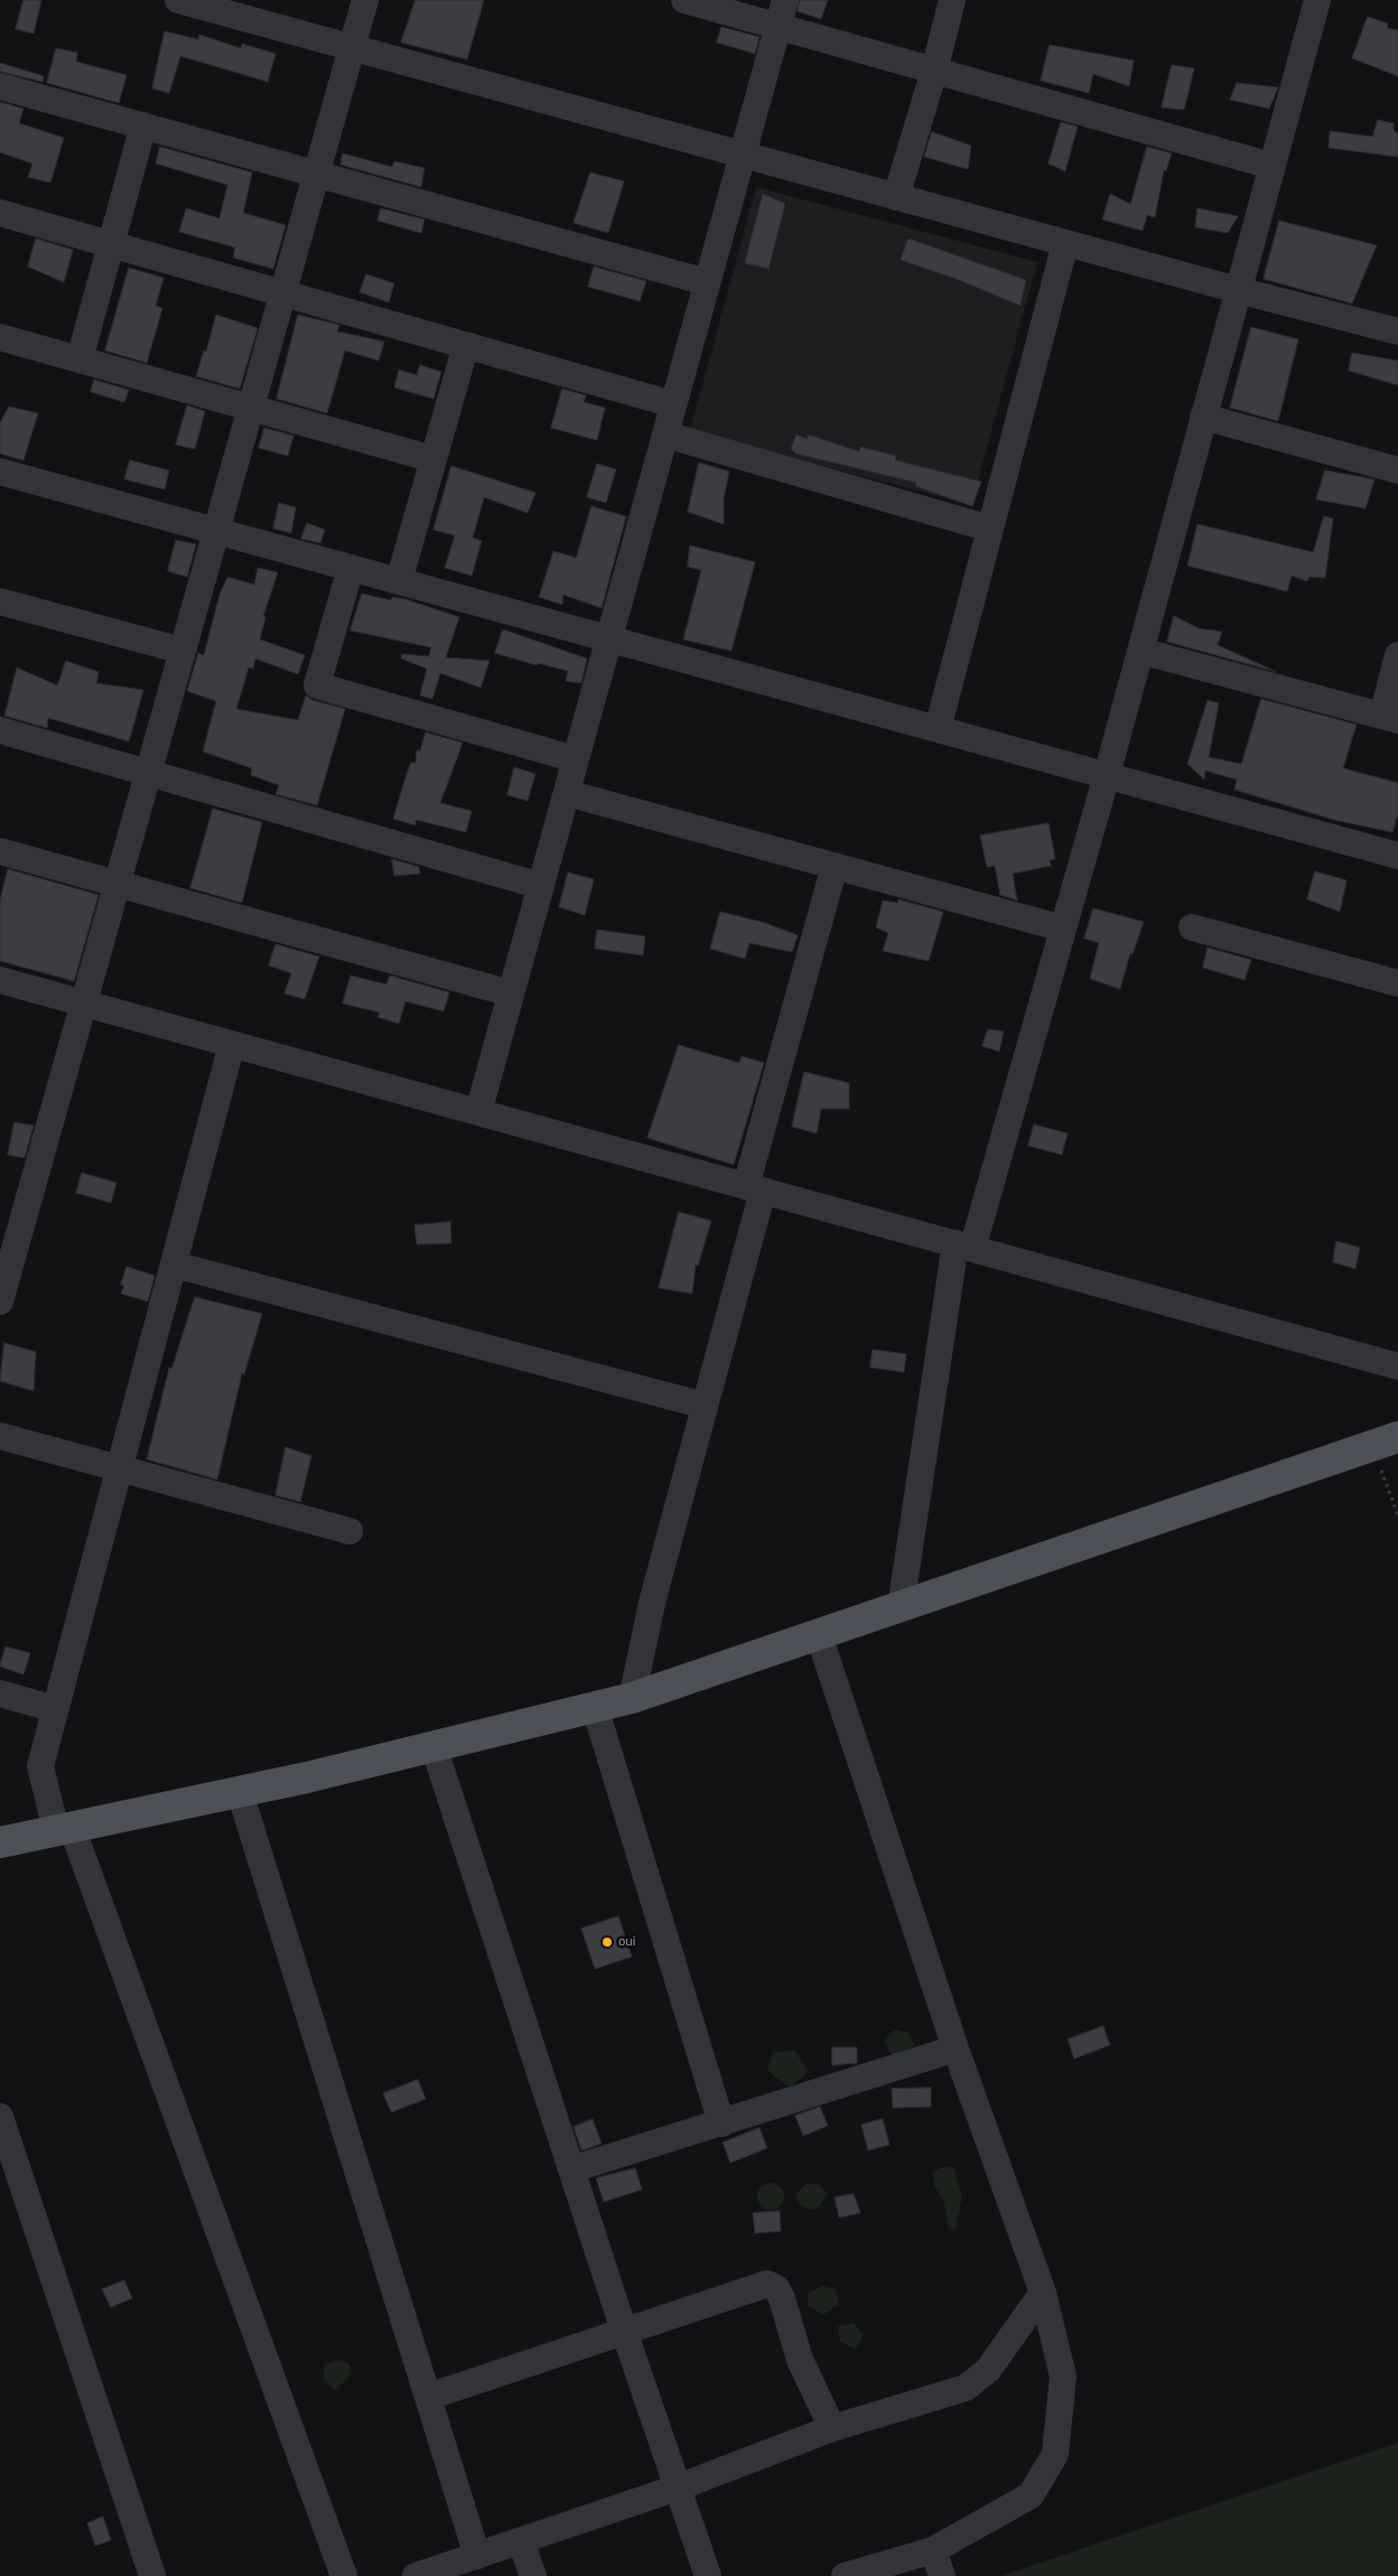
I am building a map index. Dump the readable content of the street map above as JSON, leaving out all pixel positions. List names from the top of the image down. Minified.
{"places":["oui"]}
